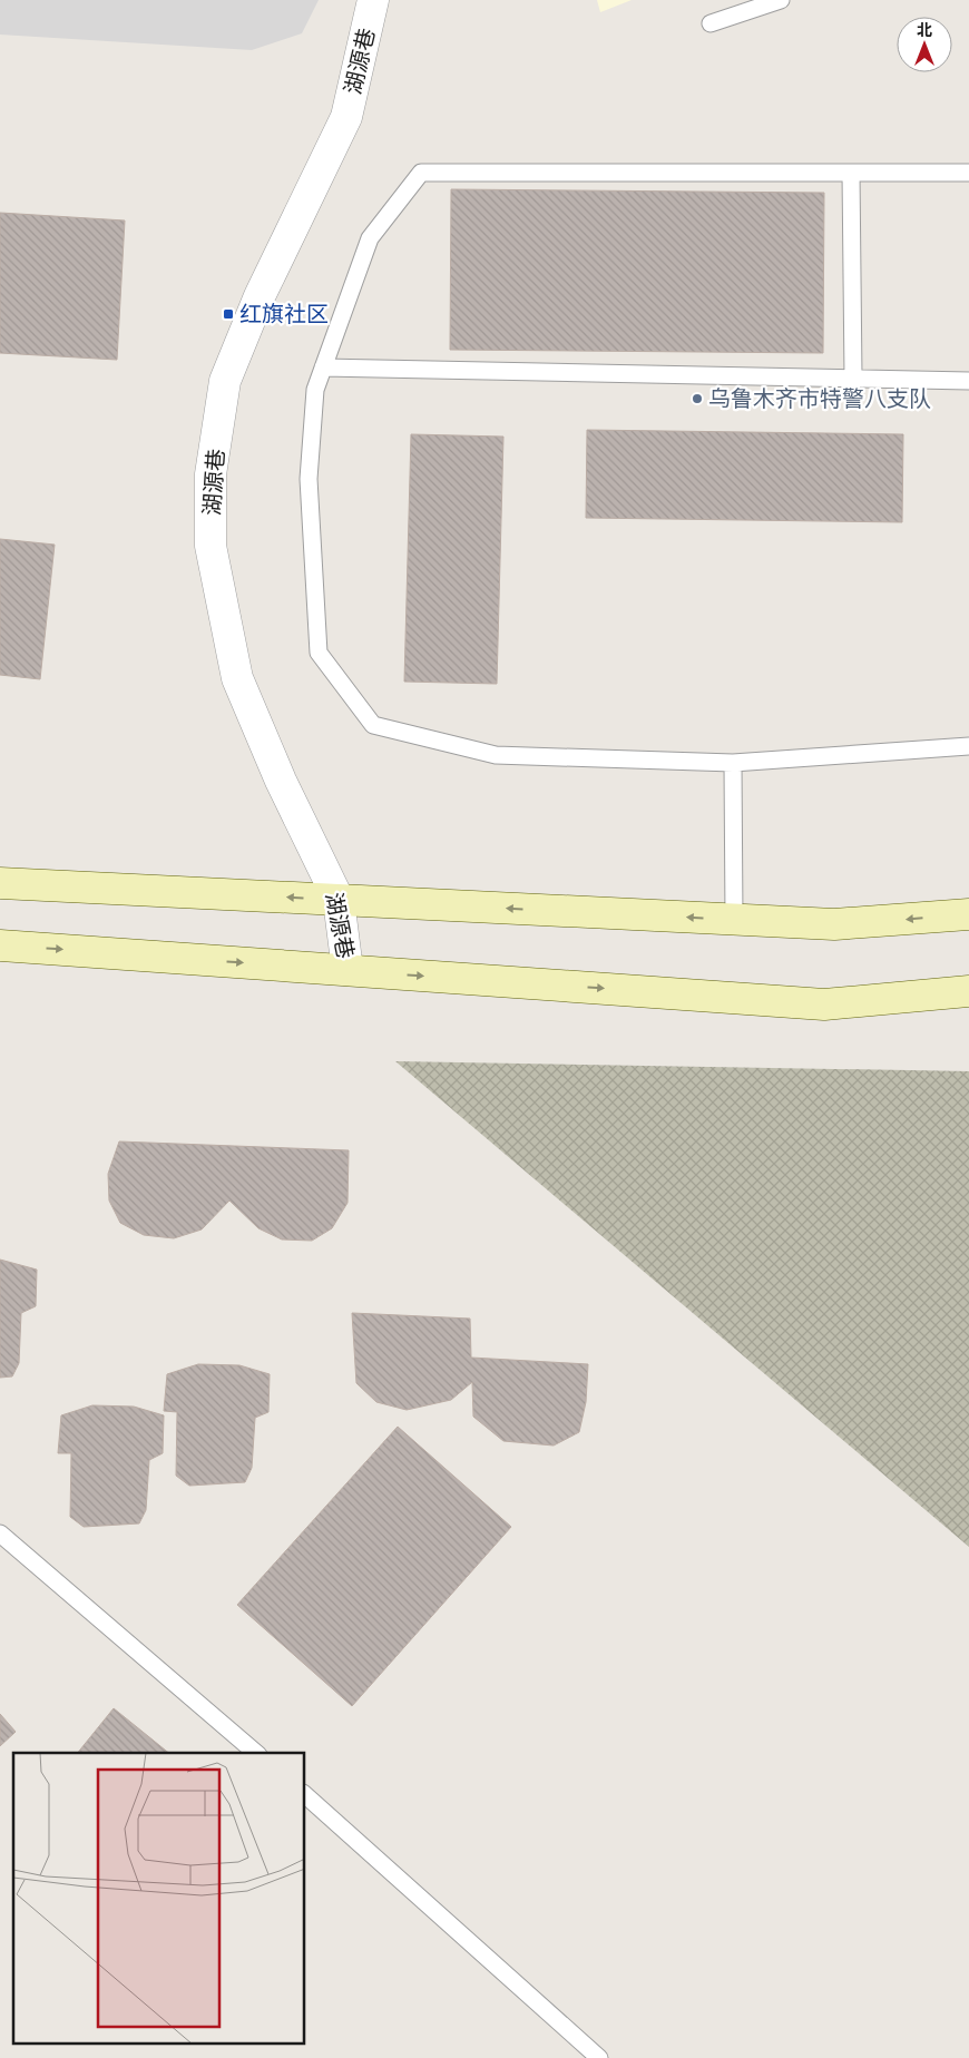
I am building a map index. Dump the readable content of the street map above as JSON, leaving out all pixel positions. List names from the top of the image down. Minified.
{"streets":{"street":["湖源巷"]},"places":{"transit":["红旗社区"],"other":["乌鲁木齐市特警八支队"]},"north":"top"}
